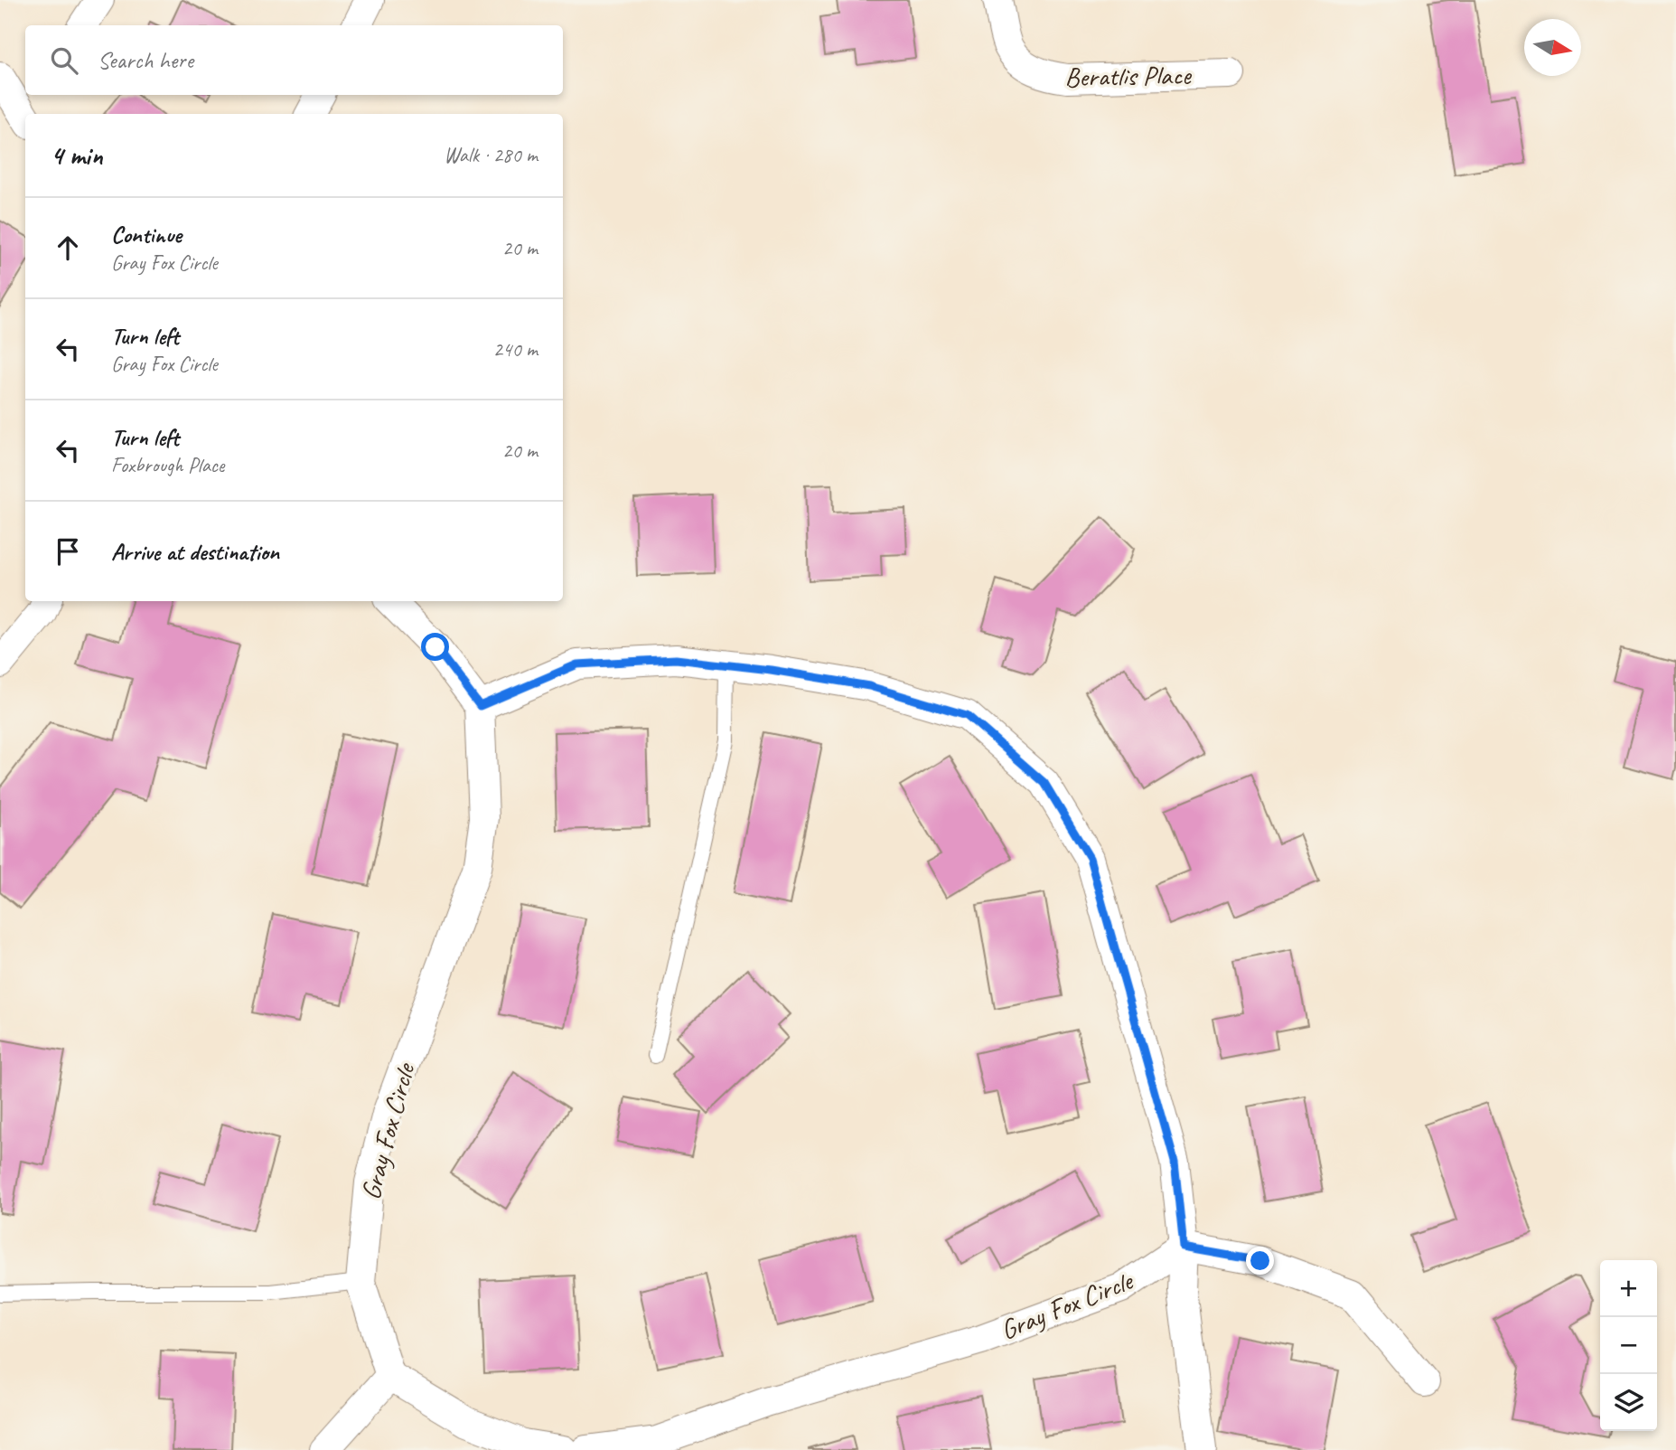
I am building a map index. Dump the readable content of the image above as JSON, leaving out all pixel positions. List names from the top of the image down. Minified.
{"streets":{"street":["Beratlis Place","Gray Fox Circle"]},"north":"right","page":{"search":"Search here","heading":["4 min","Walk · 280 m"],"list":[["Continue","Gray Fox Circle","20 m"],["Turn left","Gray Fox Circle","240 m"],["Turn left","Foxbrough Place","20 m"],"Arrive at destination"],"map_buttons":["+","−"]}}
